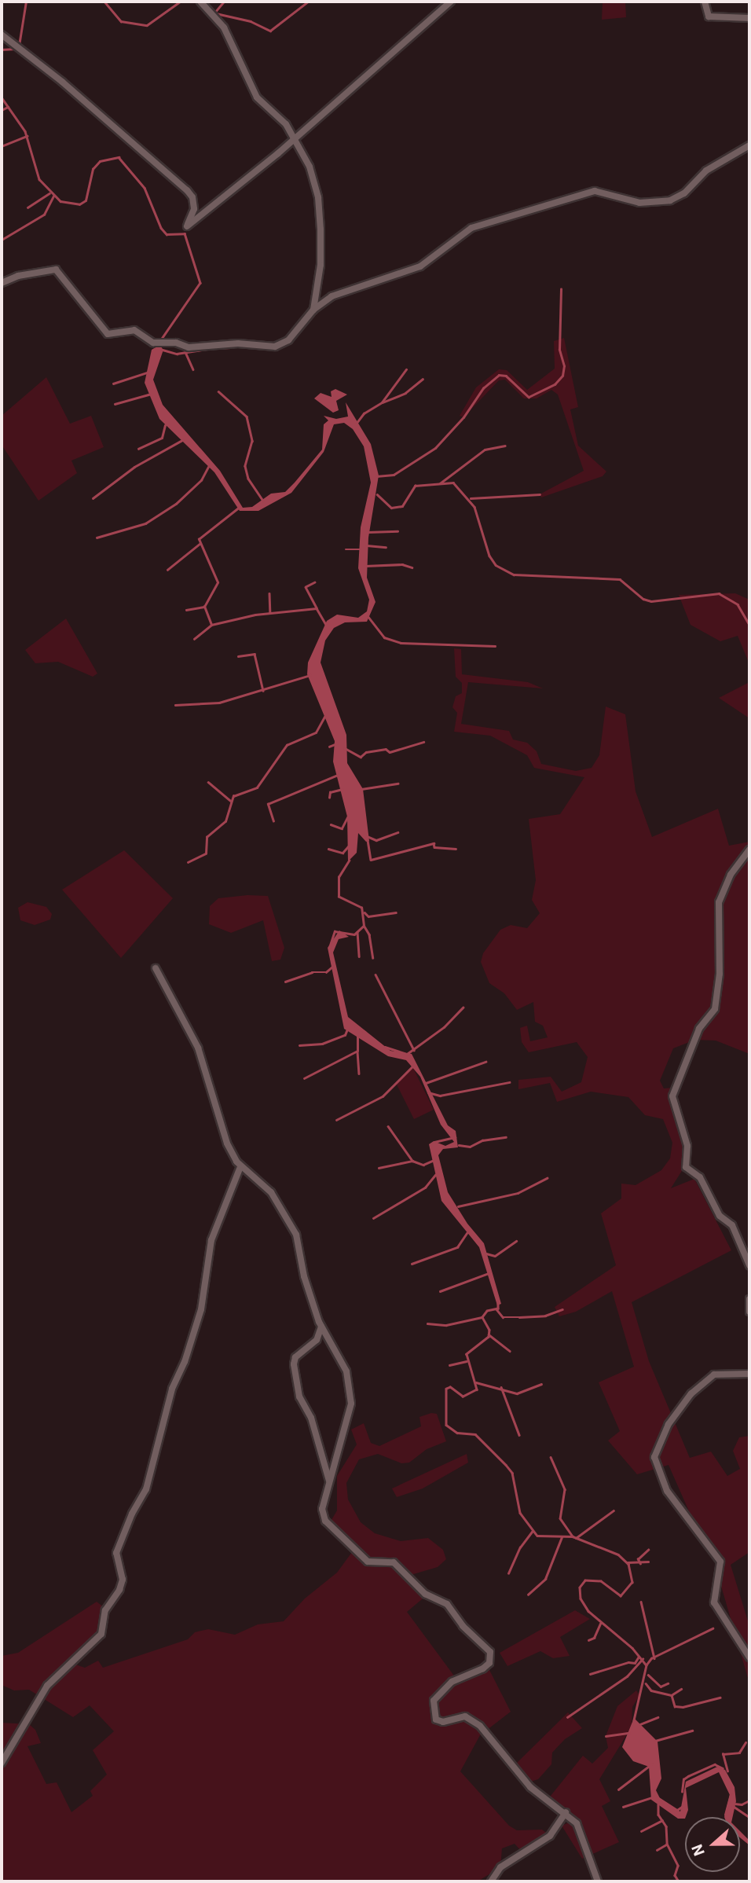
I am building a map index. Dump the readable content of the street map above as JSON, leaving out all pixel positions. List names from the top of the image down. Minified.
{"north":"left"}
